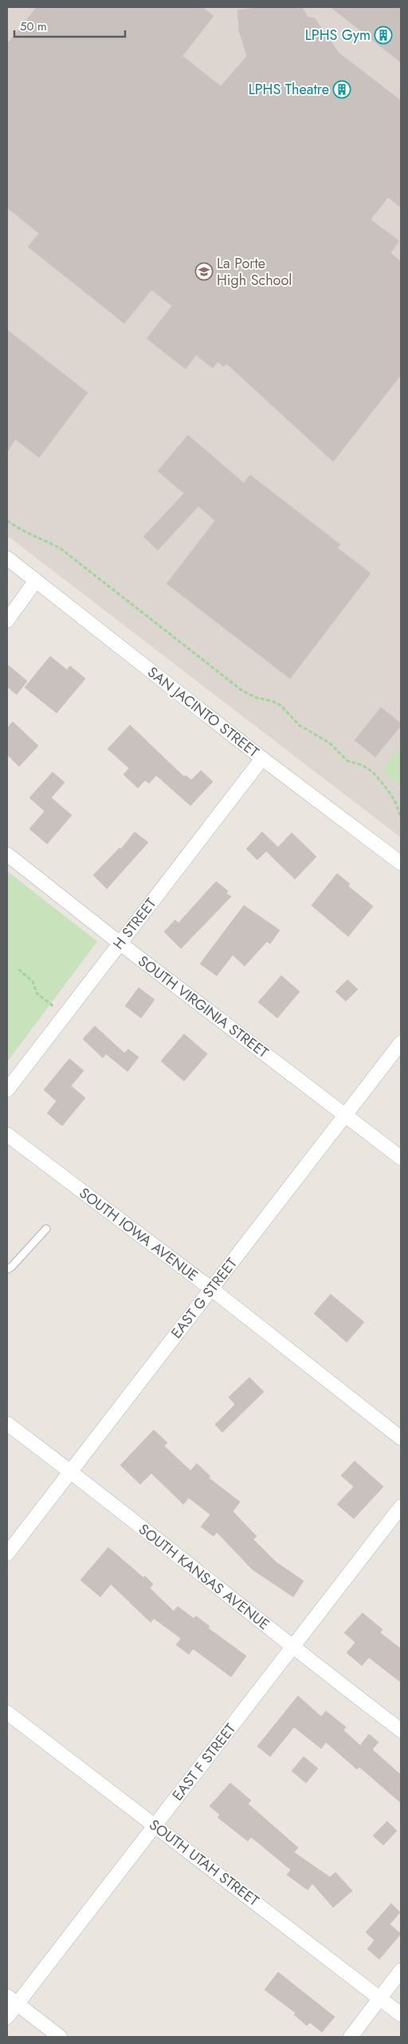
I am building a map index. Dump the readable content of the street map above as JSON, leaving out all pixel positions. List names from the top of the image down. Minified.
{"streets":{"street":["SAN JACINTO STREET","H STREET","SOUTH VIRGINIA STREET","SOUTH IOWA AVENUE","EAST G STREET","SOUTH KANSAS AVENUE","EAST F STREET","SOUTH UTAH STREET"]},"crossings":[["SAN JACINTO STREET","H STREET"],["H STREET","SOUTH VIRGINIA STREET"],["SOUTH VIRGINIA STREET","EAST G STREET"],["SOUTH IOWA AVENUE","EAST G STREET"],["EAST G STREET","SOUTH KANSAS AVENUE"],["SOUTH KANSAS AVENUE","EAST F STREET"],["EAST F STREET","SOUTH UTAH STREET"]],"places":{"building":["LPHS Gym","LPHS Theatre"],"school or university":["La Porte High School"]},"scale_bar":"50 m"}
